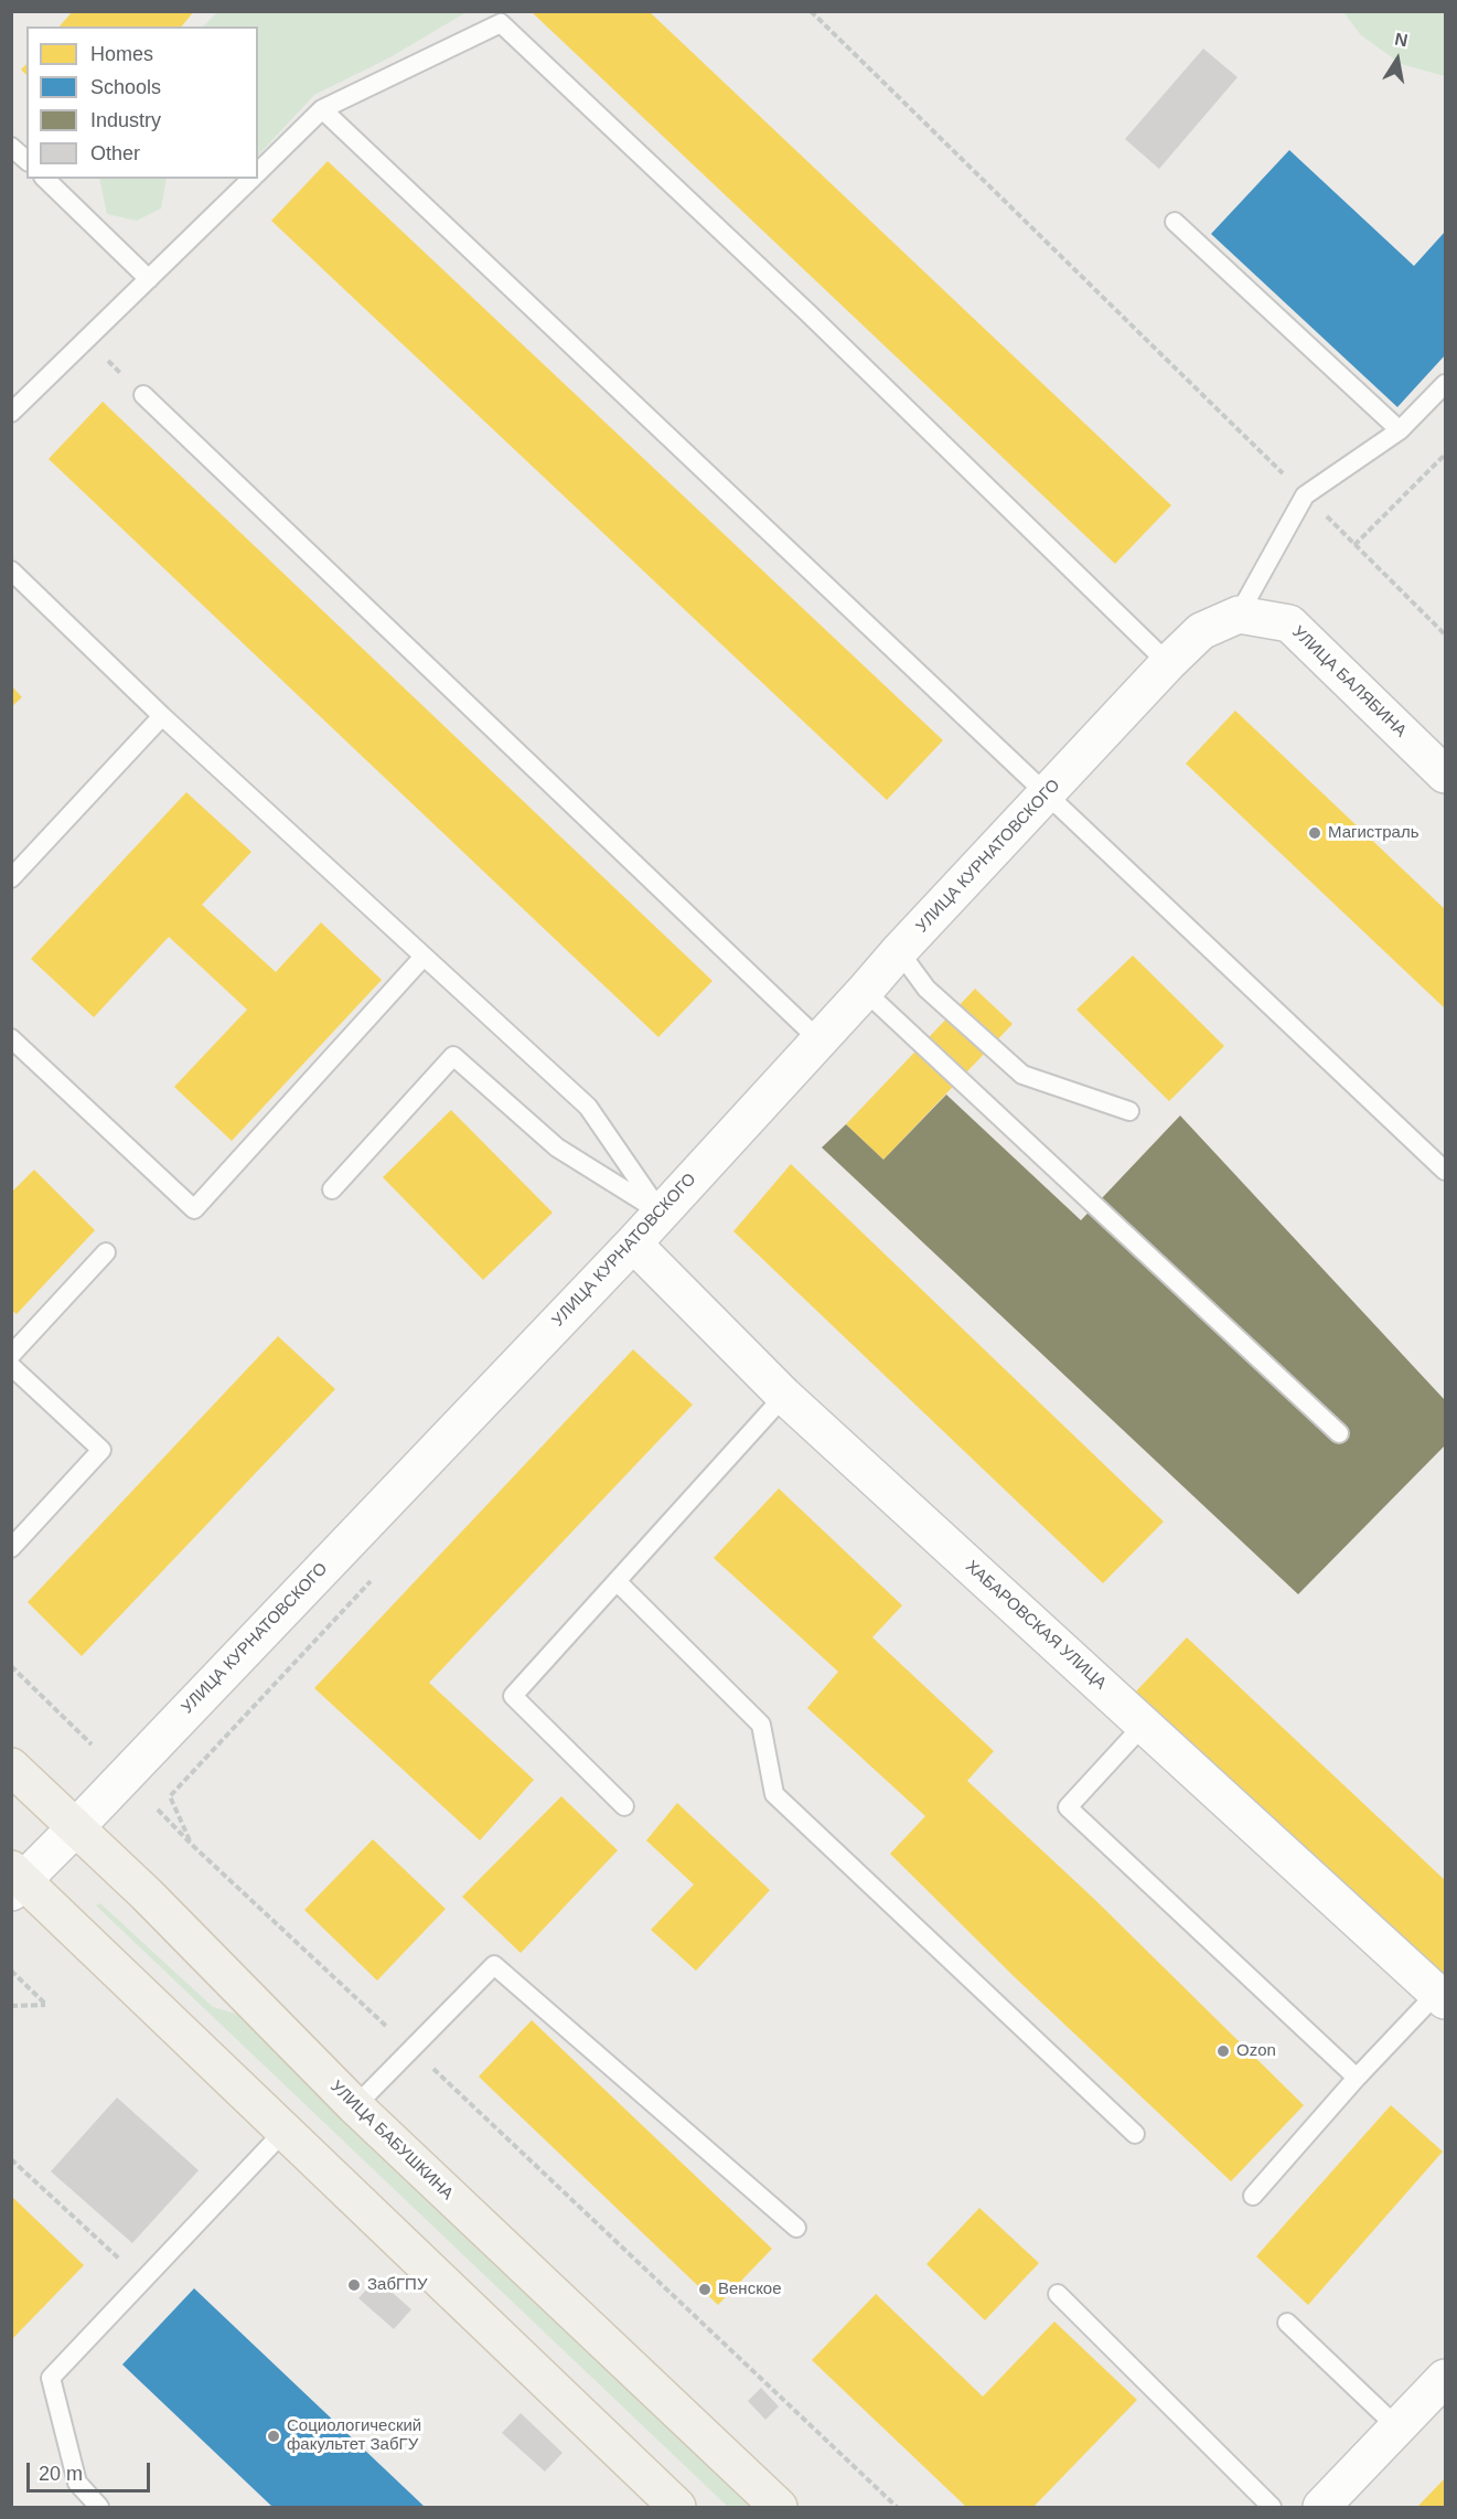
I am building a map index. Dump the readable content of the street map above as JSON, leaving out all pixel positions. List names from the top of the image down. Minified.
{"streets":{"main road":["УЛИЦА БАБУШКИНА"],"street":["УЛИЦА БАЛЯБИНА","УЛИЦА КУРНАТОВСКОГО","ХАБАРОВСКАЯ УЛИЦА"]},"crossings":[["УЛИЦА БАЛЯБИНА","УЛИЦА КУРНАТОВСКОГО"],["УЛИЦА КУРНАТОВСКОГО","ХАБАРОВСКАЯ УЛИЦА"],["УЛИЦА КУРНАТОВСКОГО","УЛИЦА БАБУШКИНА"]],"places":["Магистраль","Ozon","ЗабГПУ","Венское","Социологический факультет ЗабГУ"],"legend":["Homes","Schools","Industry","Other"],"scale_bar":"20 m","north":"top"}
